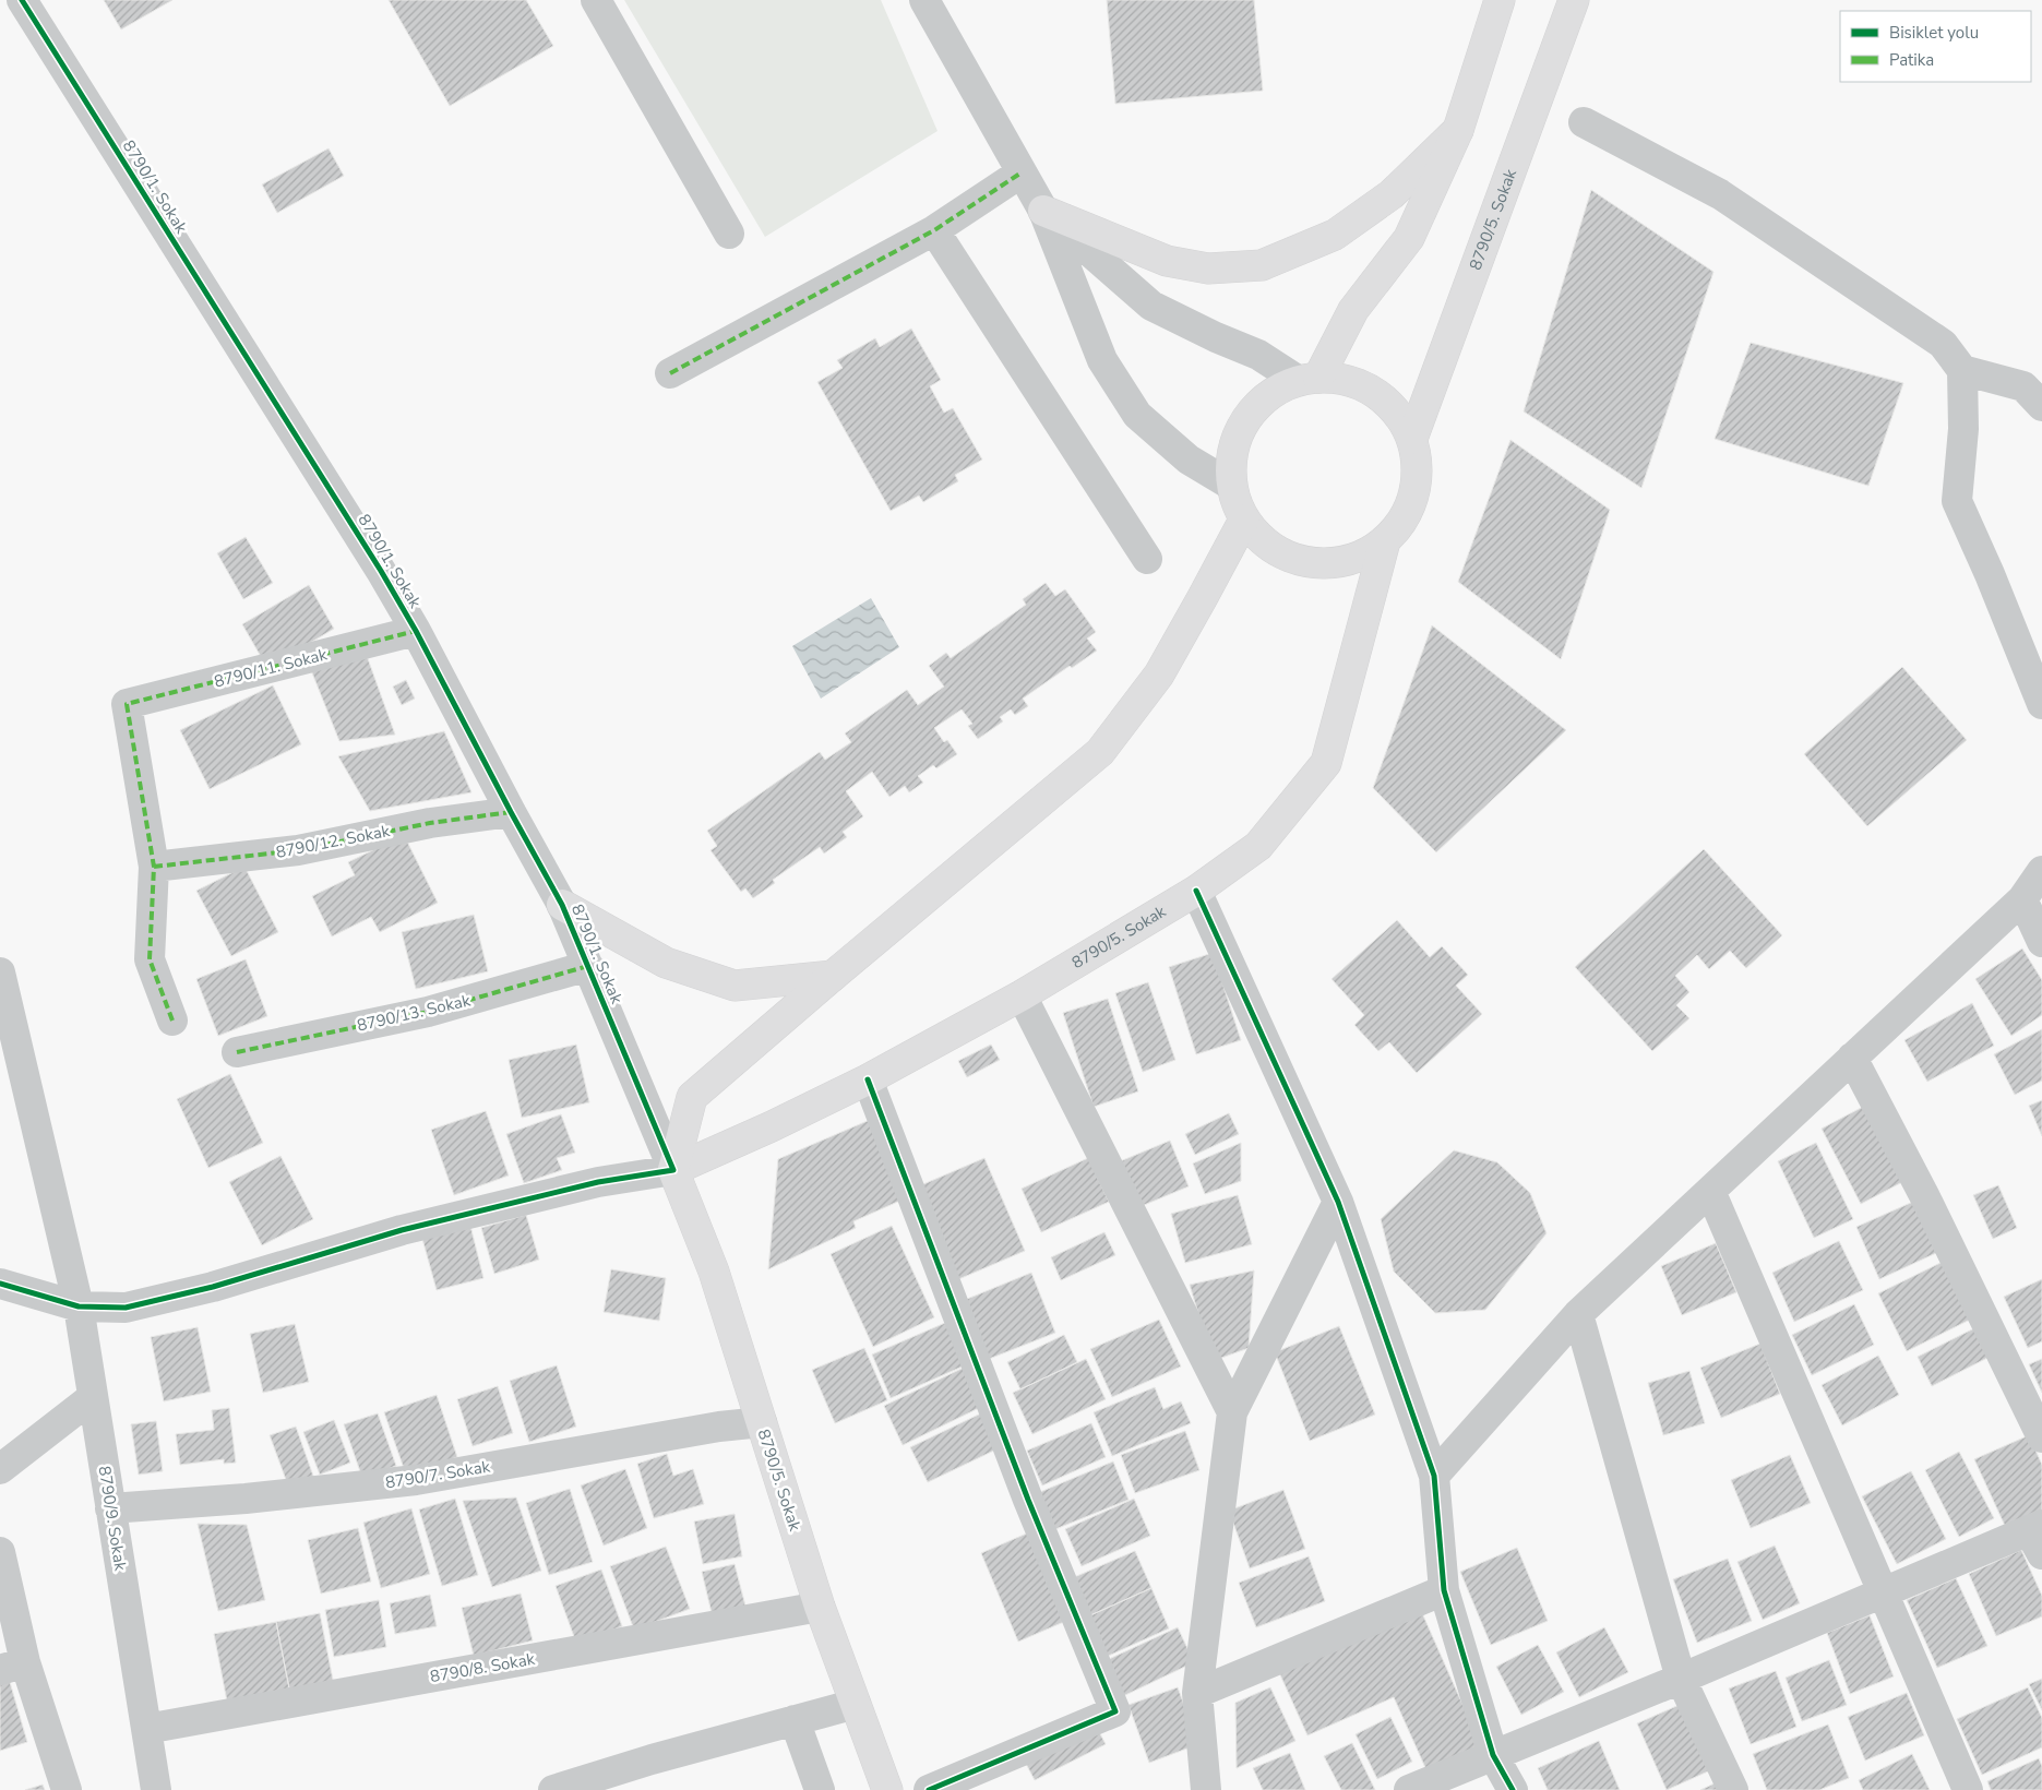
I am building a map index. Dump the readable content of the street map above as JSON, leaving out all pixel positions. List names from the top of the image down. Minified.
{"streets":{"main road":["8790/5. Sokak"],"street":["8790/1. Sokak","8790/11. Sokak","8790/12. Sokak","8790/13. Sokak","8790/7. Sokak","8790/9. Sokak","8790/8. Sokak"]},"crossings":[["8790/1. Sokak","8790/5. Sokak"],["8790/1. Sokak","8790/11. Sokak"],["8790/1. Sokak","8790/12. Sokak"],["8790/1. Sokak","8790/13. Sokak"],["8790/5. Sokak","8790/7. Sokak"],["8790/5. Sokak","8790/8. Sokak"],["8790/11. Sokak","8790/12. Sokak"],["8790/7. Sokak","8790/9. Sokak"],["8790/9. Sokak","8790/8. Sokak"]],"legend":["Bisiklet yolu","Patika"]}
